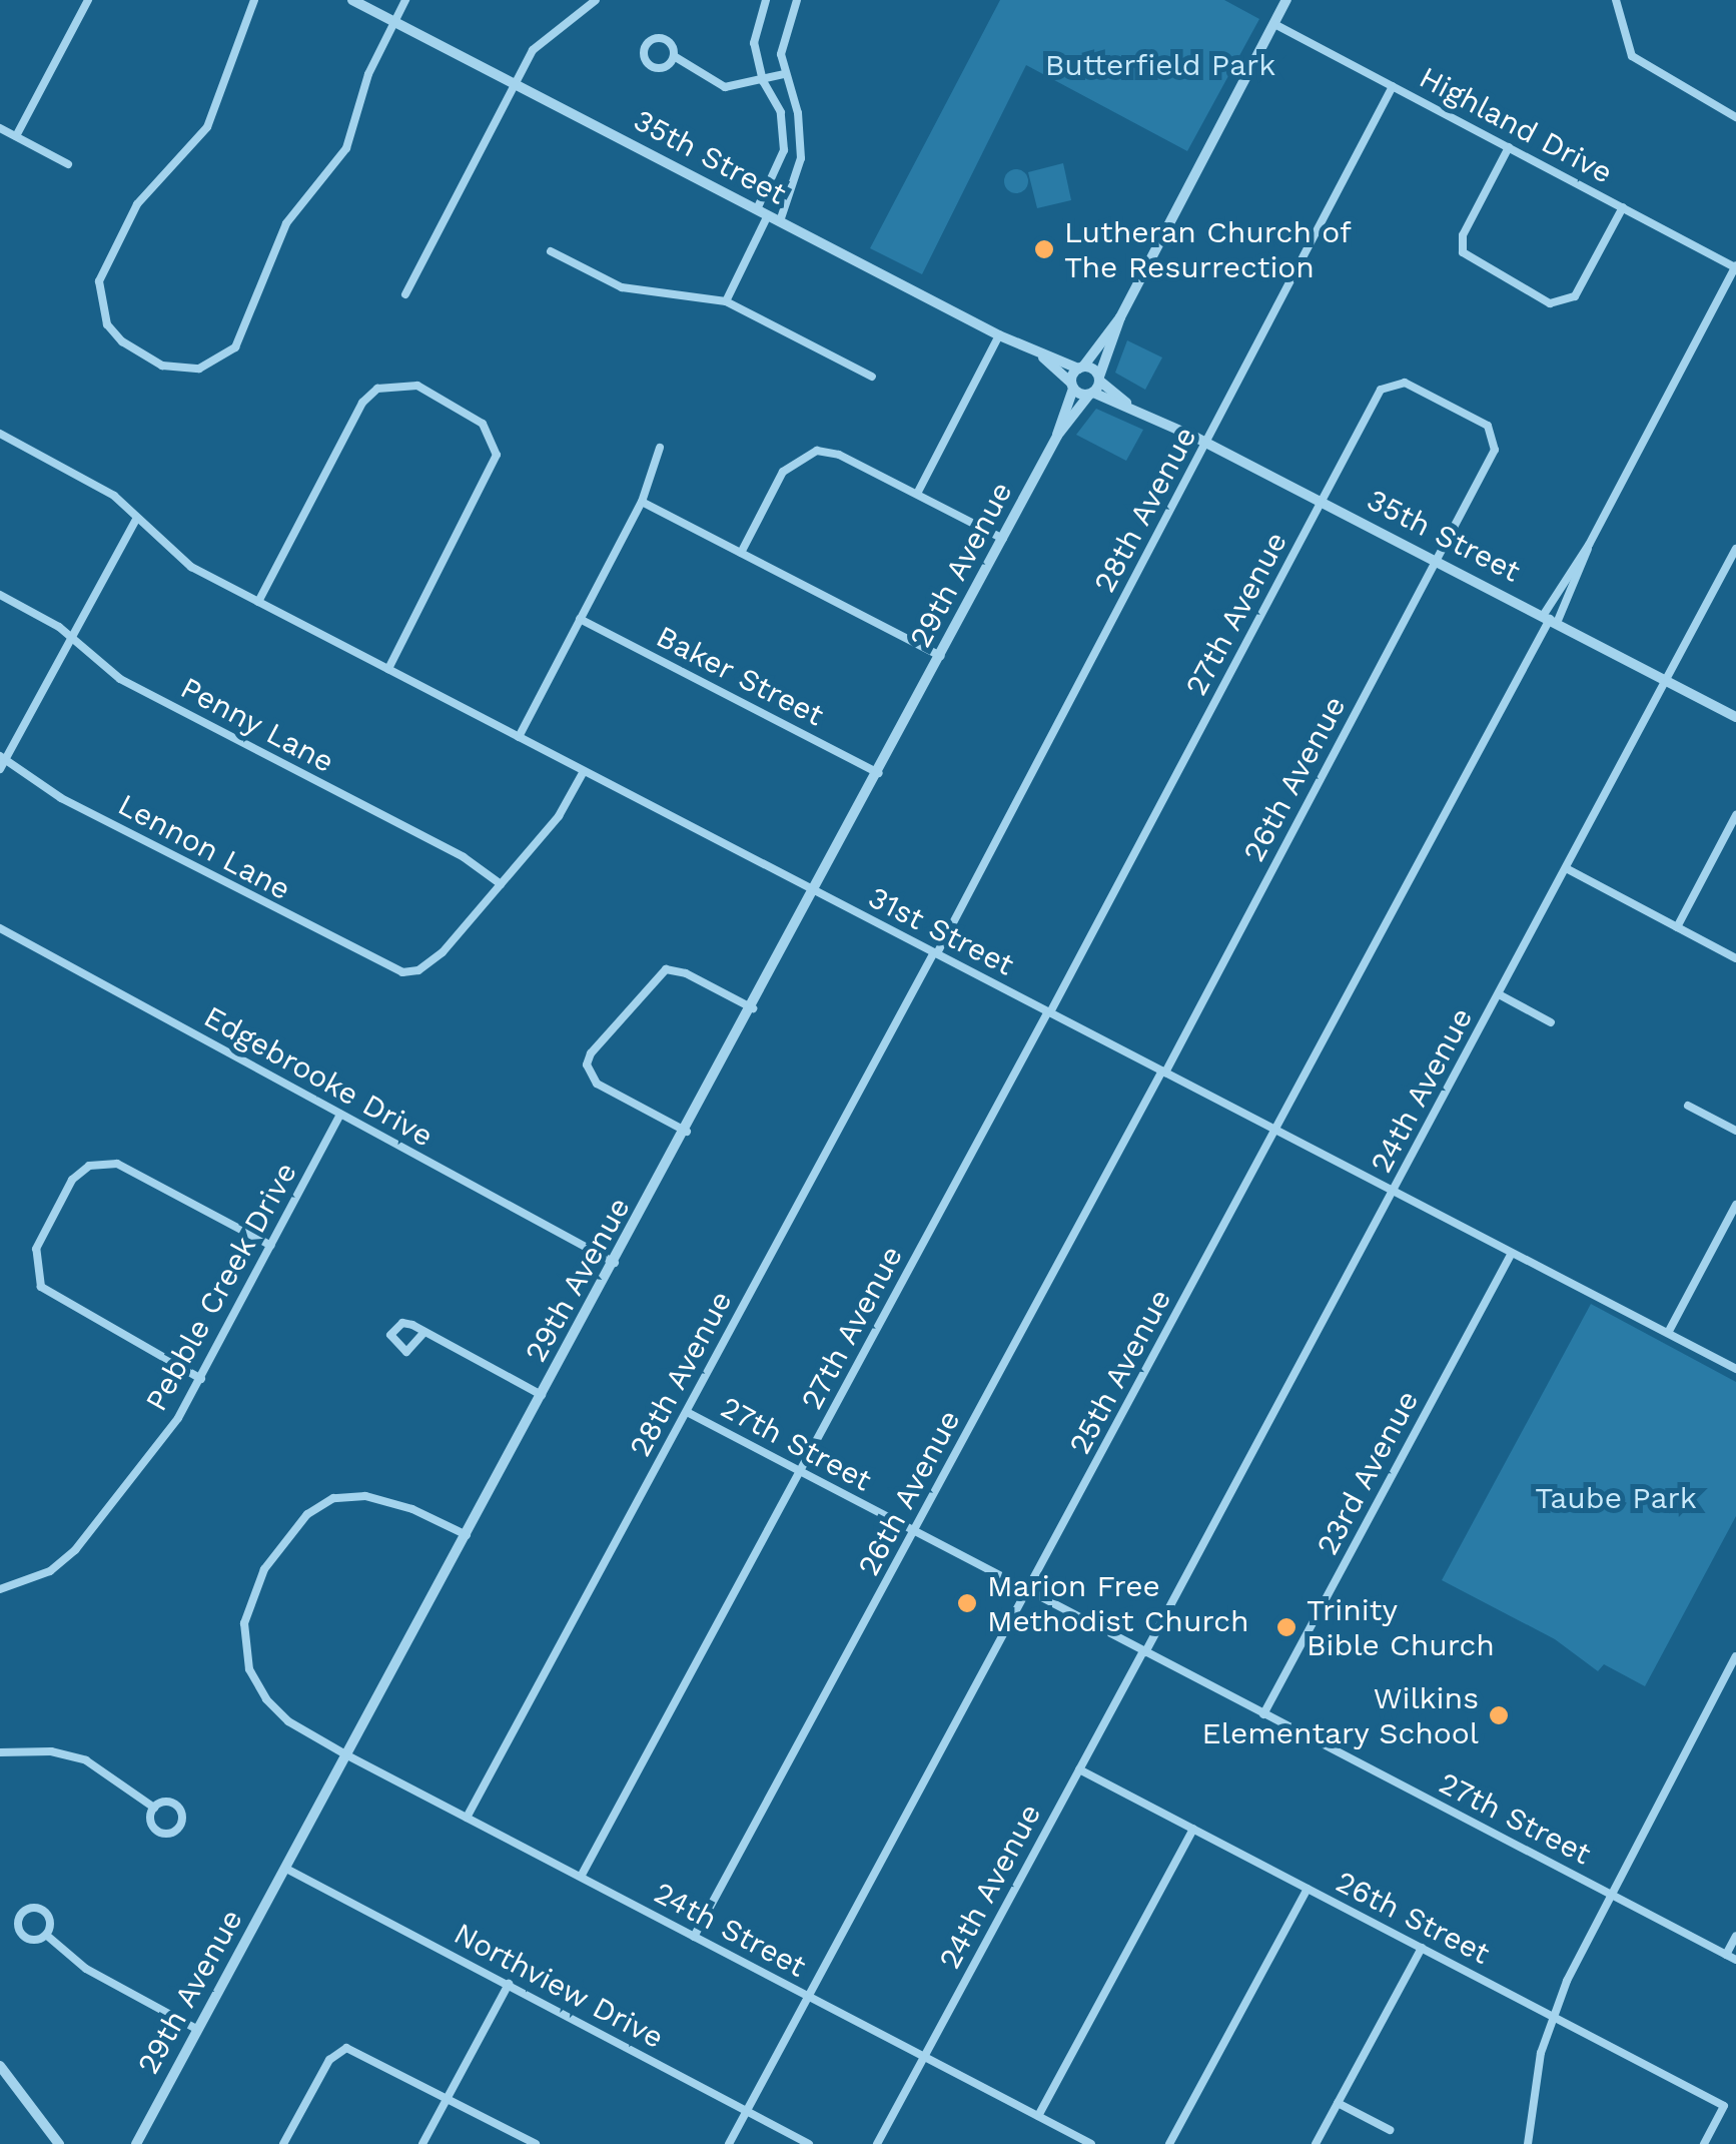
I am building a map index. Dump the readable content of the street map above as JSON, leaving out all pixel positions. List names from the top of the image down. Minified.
{"streets":{"street":["Highland Drive","35th Street","28th Avenue","29th Avenue","27th Avenue","Baker Street","Penny Lane","26th Avenue","Lennon Lane","31st Street","Edgebrooke Drive","24th Avenue","Pebble Creek Drive","25th Avenue","27th Street","23rd Avenue","26th Street","24th Street","Northview Drive"]},"crossings":[["Highland Drive","28th Avenue"],["35th Street","28th Avenue"],["35th Street","29th Avenue"],["35th Street","27th Avenue"],["35th Street","26th Avenue"],["35th Street","24th Avenue"],["35th Street","25th Avenue"],["28th Avenue","31st Street"],["28th Avenue","27th Street"],["28th Avenue","24th Street"],["29th Avenue","Baker Street"],["29th Avenue","31st Street"],["29th Avenue","Edgebrooke Drive"],["29th Avenue","24th Street"],["29th Avenue","Northview Drive"],["27th Avenue","26th Avenue"],["27th Avenue","31st Street"],["27th Avenue","27th Street"],["27th Avenue","24th Street"],["Penny Lane","Lennon Lane"],["26th Avenue","31st Street"],["26th Avenue","27th Street"],["26th Avenue","24th Street"],["31st Street","24th Avenue"],["31st Street","25th Avenue"],["31st Street","23rd Avenue"],["Edgebrooke Drive","Pebble Creek Drive"],["24th Avenue","27th Street"],["24th Avenue","26th Street"],["24th Avenue","24th Street"],["25th Avenue","27th Street"],["25th Avenue","24th Street"],["25th Avenue","Northview Drive"],["27th Street","23rd Avenue"]],"parks":["Butterfield Park","Taube Park"],"places":["Lutheran Church of The Resurrection","Marion Free Methodist Church","Trinity Bible Church","Wilkins Elementary School"]}
